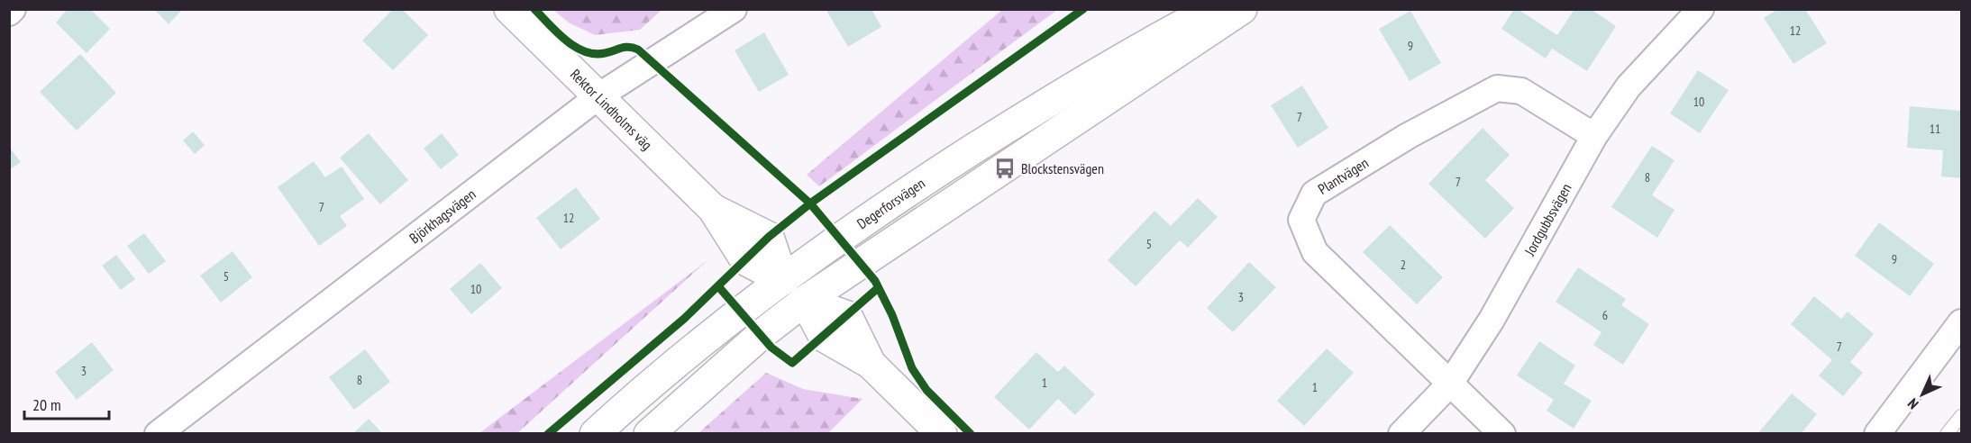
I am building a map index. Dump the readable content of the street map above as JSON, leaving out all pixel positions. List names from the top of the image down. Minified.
{"streets":{"main road":["Rektor Lindholms väg","Degerforsvägen"],"street":["Plantvägen","Björkhagsvägen","Jordgubbsvägen"]},"crossings":[["Rektor Lindholms väg","Degerforsvägen"],["Rektor Lindholms väg","Björkhagsvägen"],["Plantvägen","Jordgubbsvägen"]],"places":{"bus stop":["Blockstensvägen"]},"house_numbers":["12","9","10","7","11","8","7","7","12","5","9","2","5","10","3","6","7","3","8","1","1"],"scale_bar":"20 m","north":"bottom left"}
